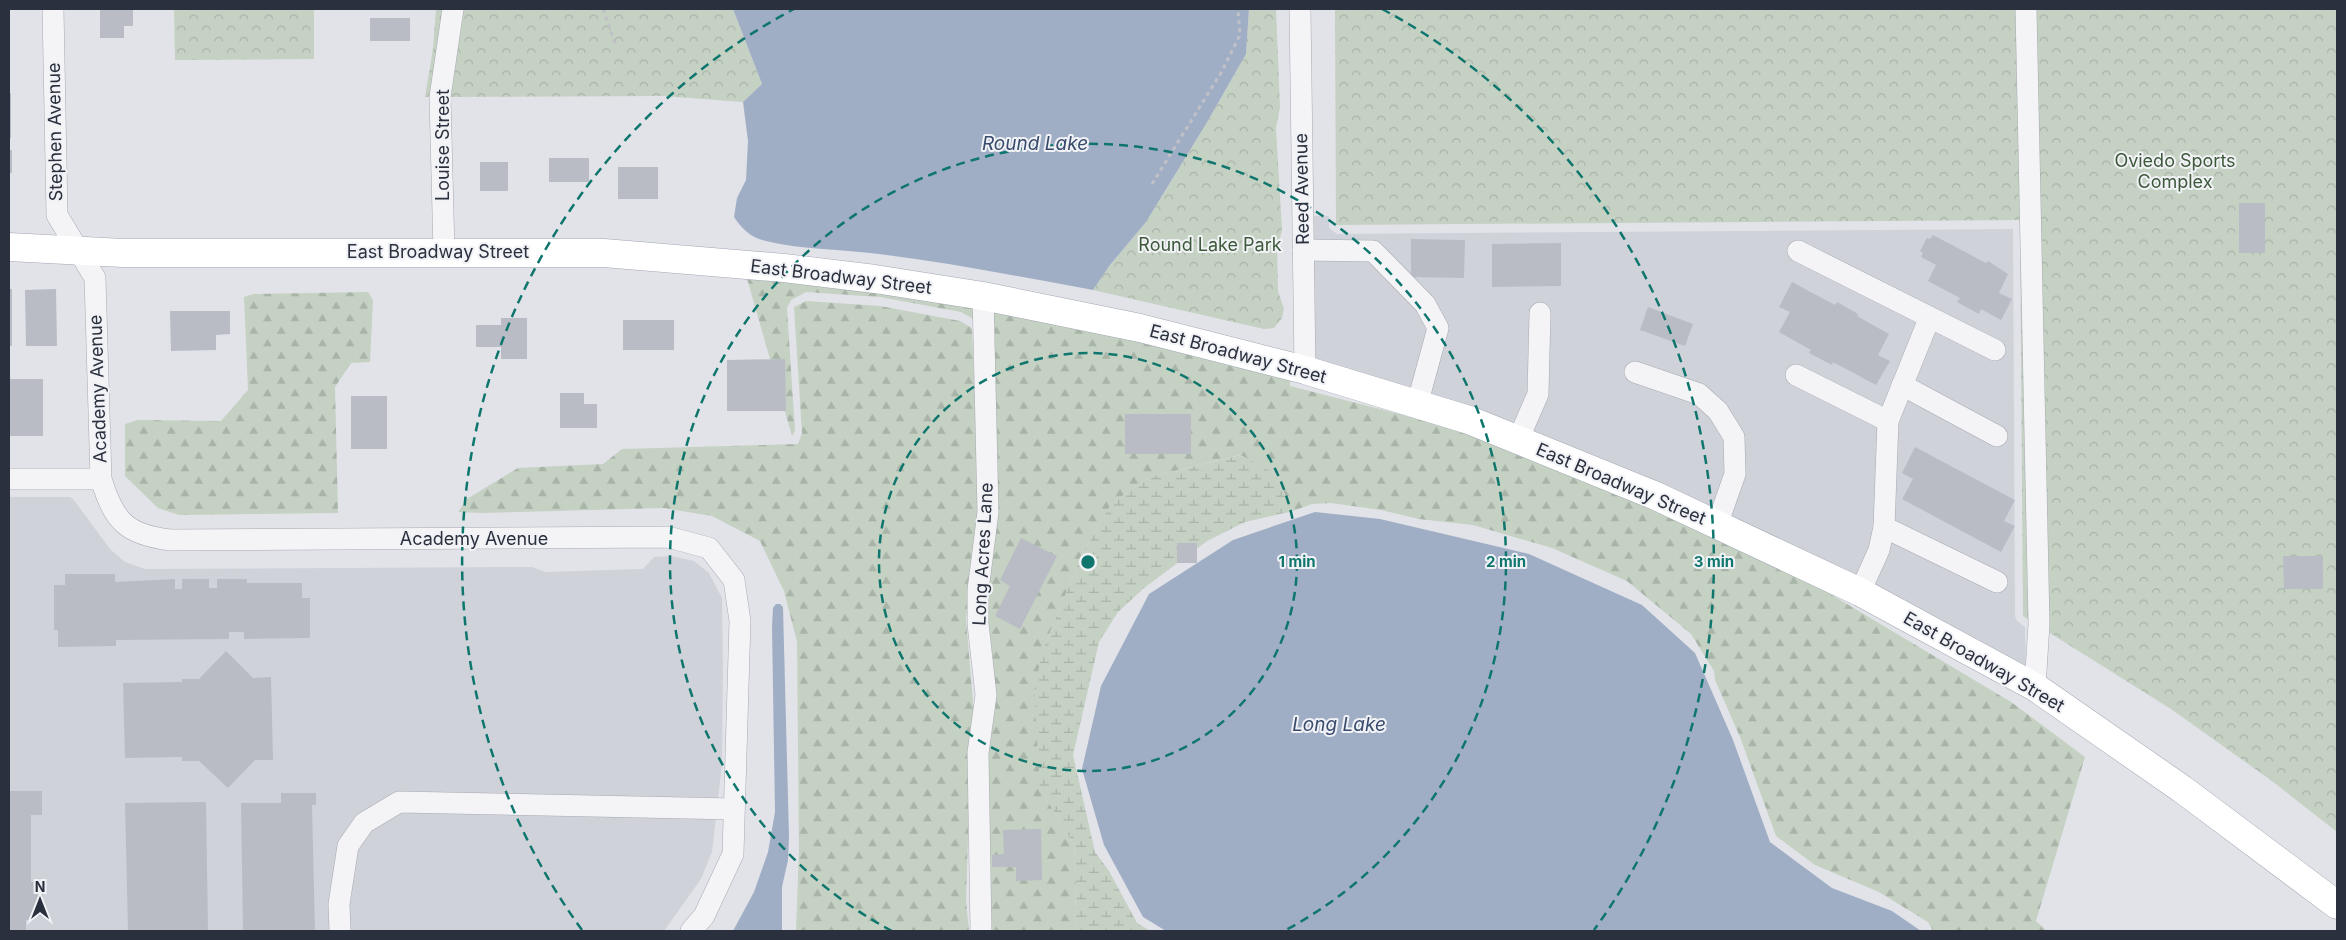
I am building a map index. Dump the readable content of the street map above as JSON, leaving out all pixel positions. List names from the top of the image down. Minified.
{"streets":{"main road":["East Broadway Street"],"street":["Stephen Avenue","Louise Street","Reed Avenue","Academy Avenue","Long Acres Lane"]},"crossings":[["Stephen Avenue","East Broadway Street"],["Stephen Avenue","Academy Avenue"],["Louise Street","East Broadway Street"],["Reed Avenue","East Broadway Street"],["East Broadway Street","Academy Avenue"],["East Broadway Street","Long Acres Lane"]],"water":["Round Lake","Long Lake"],"parks":["Oviedo Sports Complex","Round Lake Park"],"north":"top","rings":["1 min","2 min","3 min"]}
